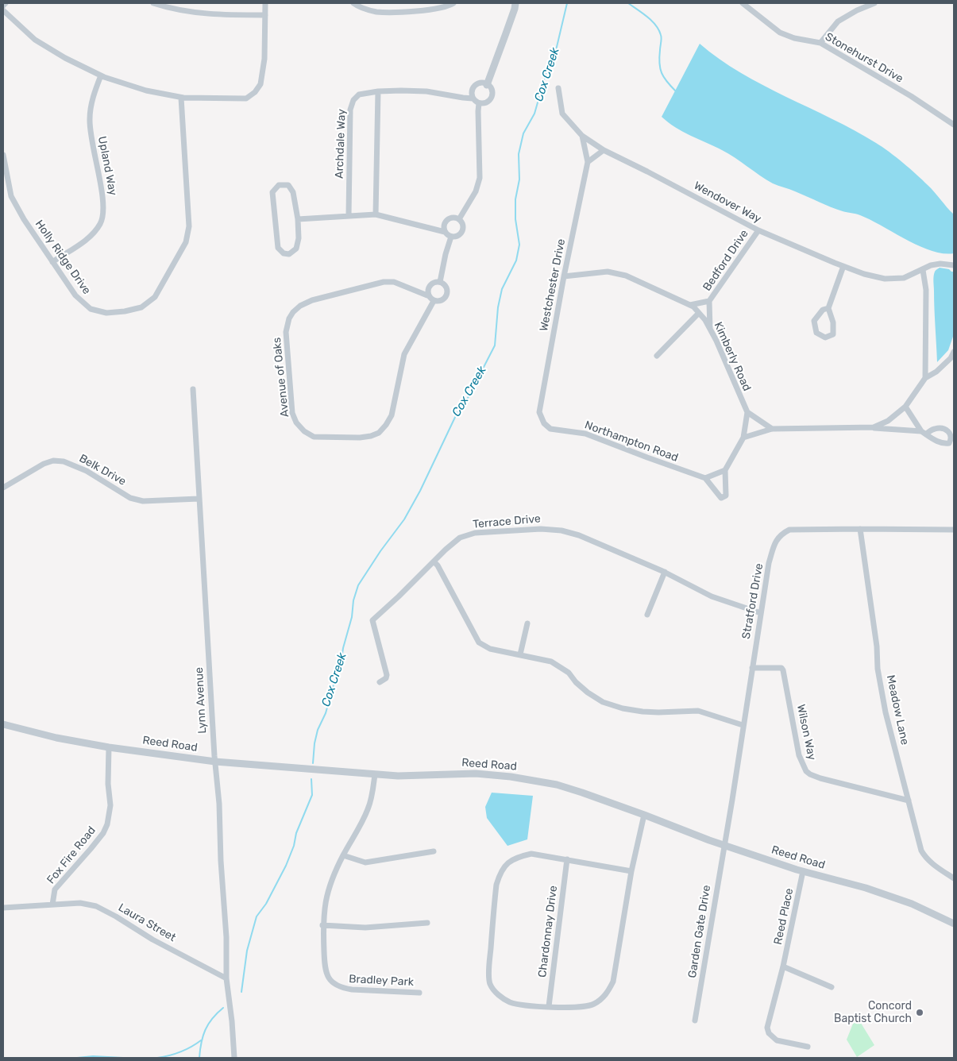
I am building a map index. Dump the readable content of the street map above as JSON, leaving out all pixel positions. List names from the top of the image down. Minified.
{"streets":{"street":["Stonehurst Drive","Archdale Way","Upland Way","Wendover Way","Holly Ridge Drive","Bedford Drive","Westchester Drive","Kimberly Road","Avenue of Oaks","Northampton Road","Belk Drive","Terrace Drive","Stratford Drive","Lynn Avenue","Meadow Lane","Wilson Way","Reed Road","Fox Fire Road","Reed Place","Laura Street","Chardonnay Drive","Garden Gate Drive","Bradley Park"]},"crossings":[["Upland Way","Holly Ridge Drive"],["Wendover Way","Bedford Drive"],["Bedford Drive","Kimberly Road"],["Westchester Drive","Kimberly Road"],["Westchester Drive","Northampton Road"],["Belk Drive","Lynn Avenue"],["Terrace Drive","Stratford Drive"],["Stratford Drive","Meadow Lane"],["Stratford Drive","Wilson Way"],["Stratford Drive","Reed Road"],["Stratford Drive","Garden Gate Drive"],["Lynn Avenue","Reed Road"],["Lynn Avenue","Laura Street"],["Meadow Lane","Wilson Way"],["Reed Road","Fox Fire Road"],["Reed Road","Reed Place"],["Reed Road","Garden Gate Drive"],["Reed Road","Bradley Park"],["Fox Fire Road","Laura Street"]],"water":["Cox Creek"],"places":["Concord Baptist Church"]}
